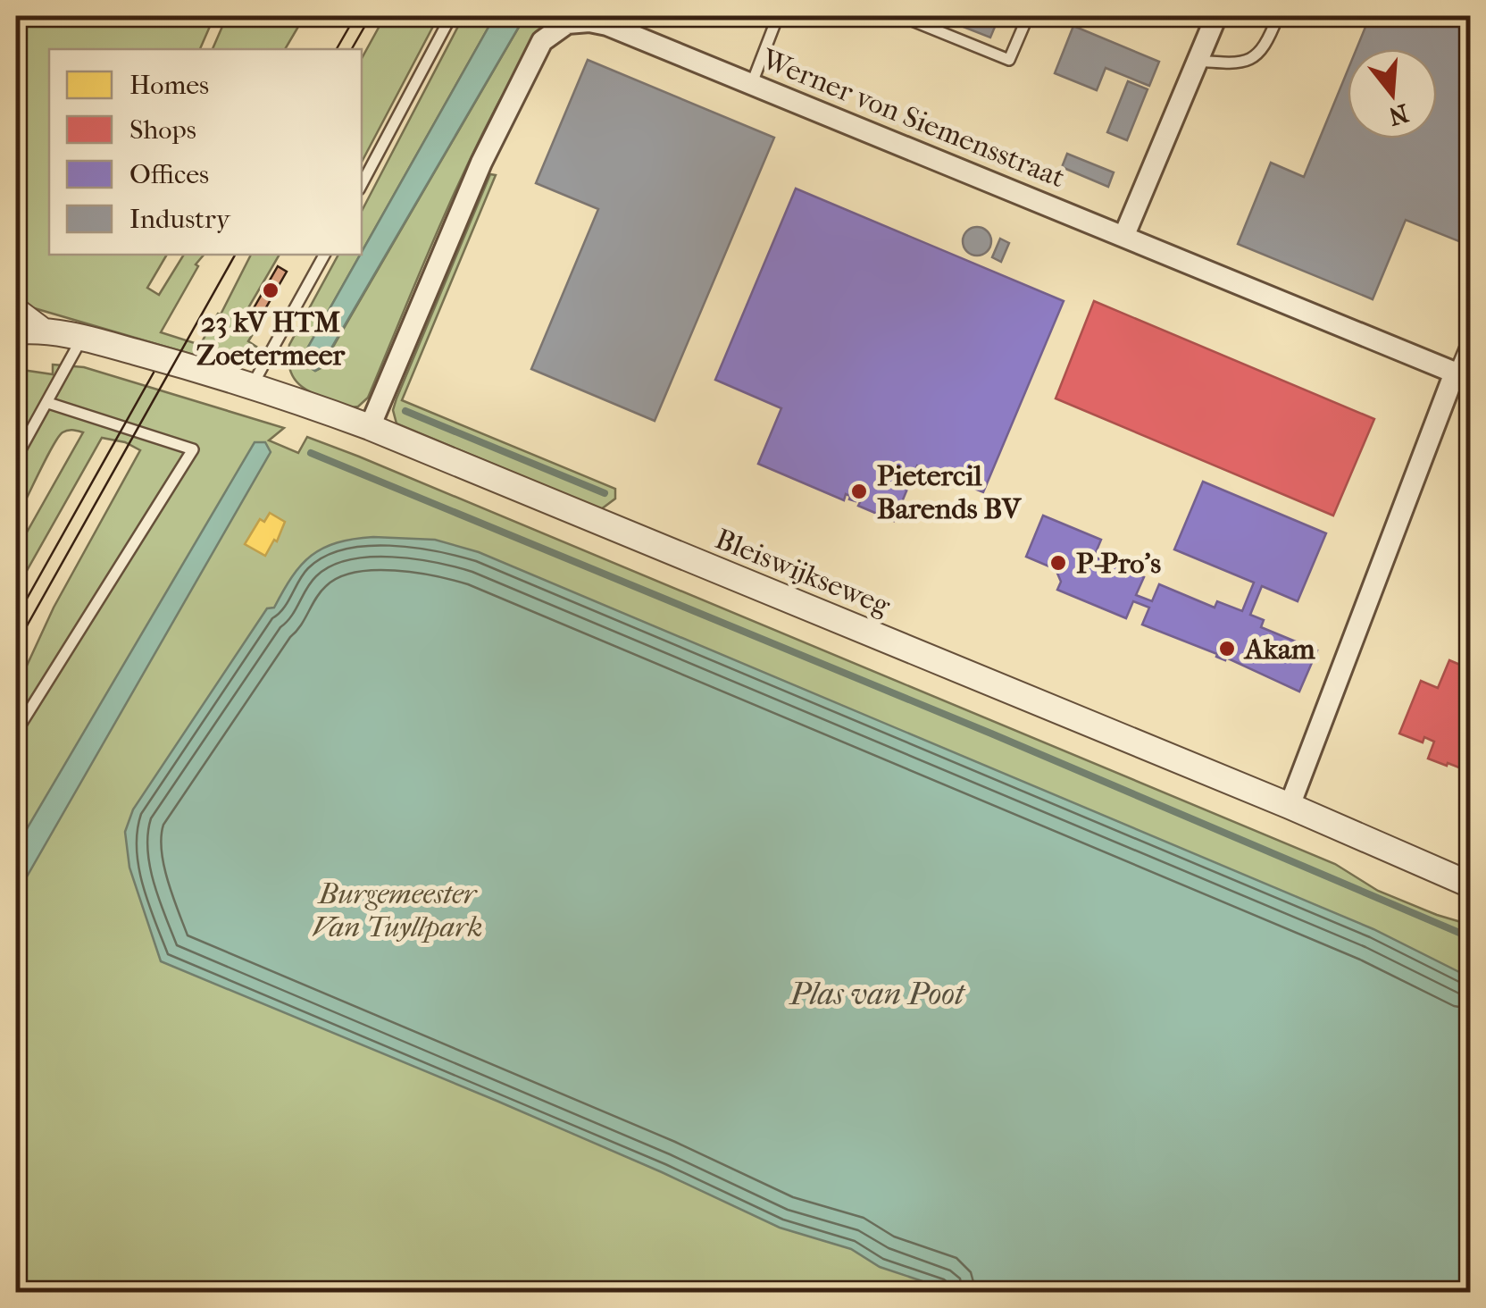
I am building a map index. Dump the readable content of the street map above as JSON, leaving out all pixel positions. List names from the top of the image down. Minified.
{"streets":{"street":["Werner von Siemensstraat","Bleiswijkseweg"]},"crossings":[["Werner von Siemensstraat","Bleiswijkseweg"]],"water":["Plas van Poot"],"parks":["Burgemeester Van Tuyllpark"],"places":["23 kV HTM Zoetermeer","Pietercil Barends BV","P-Pro's","Akam"],"legend":["Homes","Shops","Offices","Industry"],"north":"bottom"}
